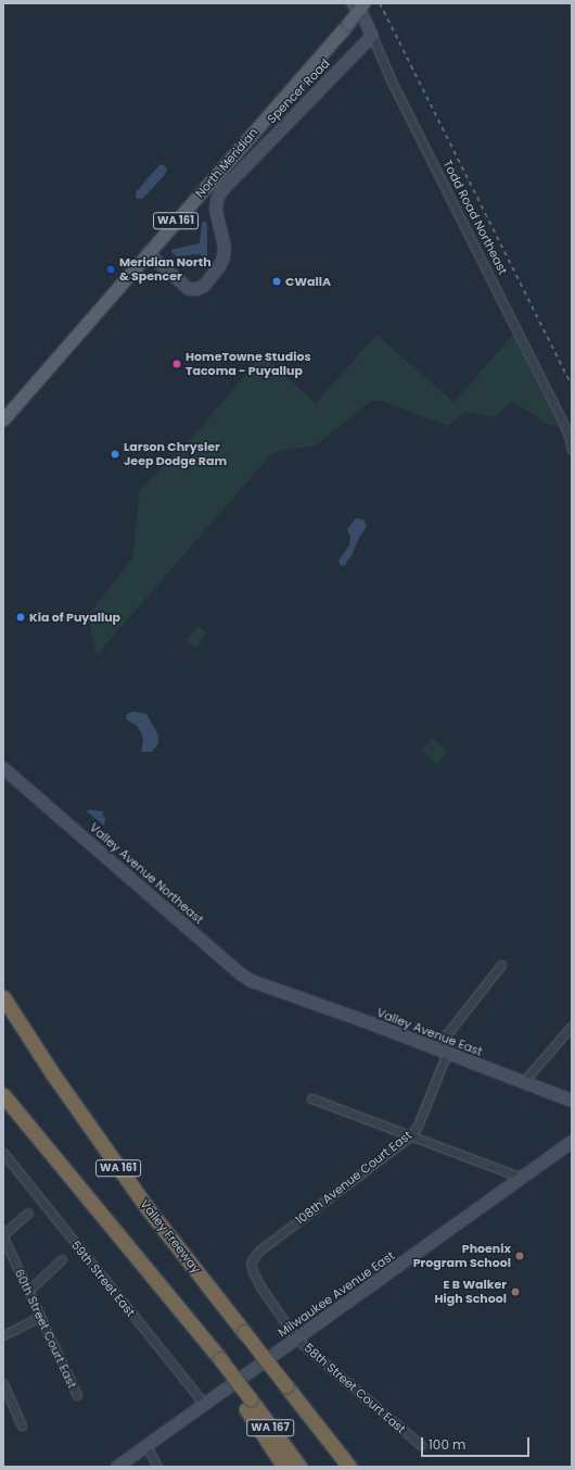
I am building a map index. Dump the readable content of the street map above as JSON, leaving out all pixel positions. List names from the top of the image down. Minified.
{"streets":{"highway":["WA 161","Valley Freeway","WA 167"],"main road":["North Meridian"],"street":["Spencer Road","Todd Road Northeast","Valley Avenue Northeast","Valley Avenue East","108th Avenue Court East","59th Street East","Milwaukee Avenue East","60th Street Court East","58th Street Court East"]},"crossings":[["Spencer Road","North Meridian"],["Spencer Road","Todd Road Northeast"],["North Meridian","Todd Road Northeast"],["Valley Avenue Northeast","Valley Avenue East"],["Valley Avenue East","108th Avenue Court East"],["108th Avenue Court East","58th Street Court East"],["59th Street East","Milwaukee Avenue East"],["Milwaukee Avenue East","58th Street Court East"]],"places":["Meridian North & Spencer","CWallA","HomeTowne Studios Tacoma - Puyallup","Larson Chrysler Jeep Dodge Ram","Kia of Puyallup","Phoenix Program School","E B Walker High School"],"scale_bar":"100 m"}
